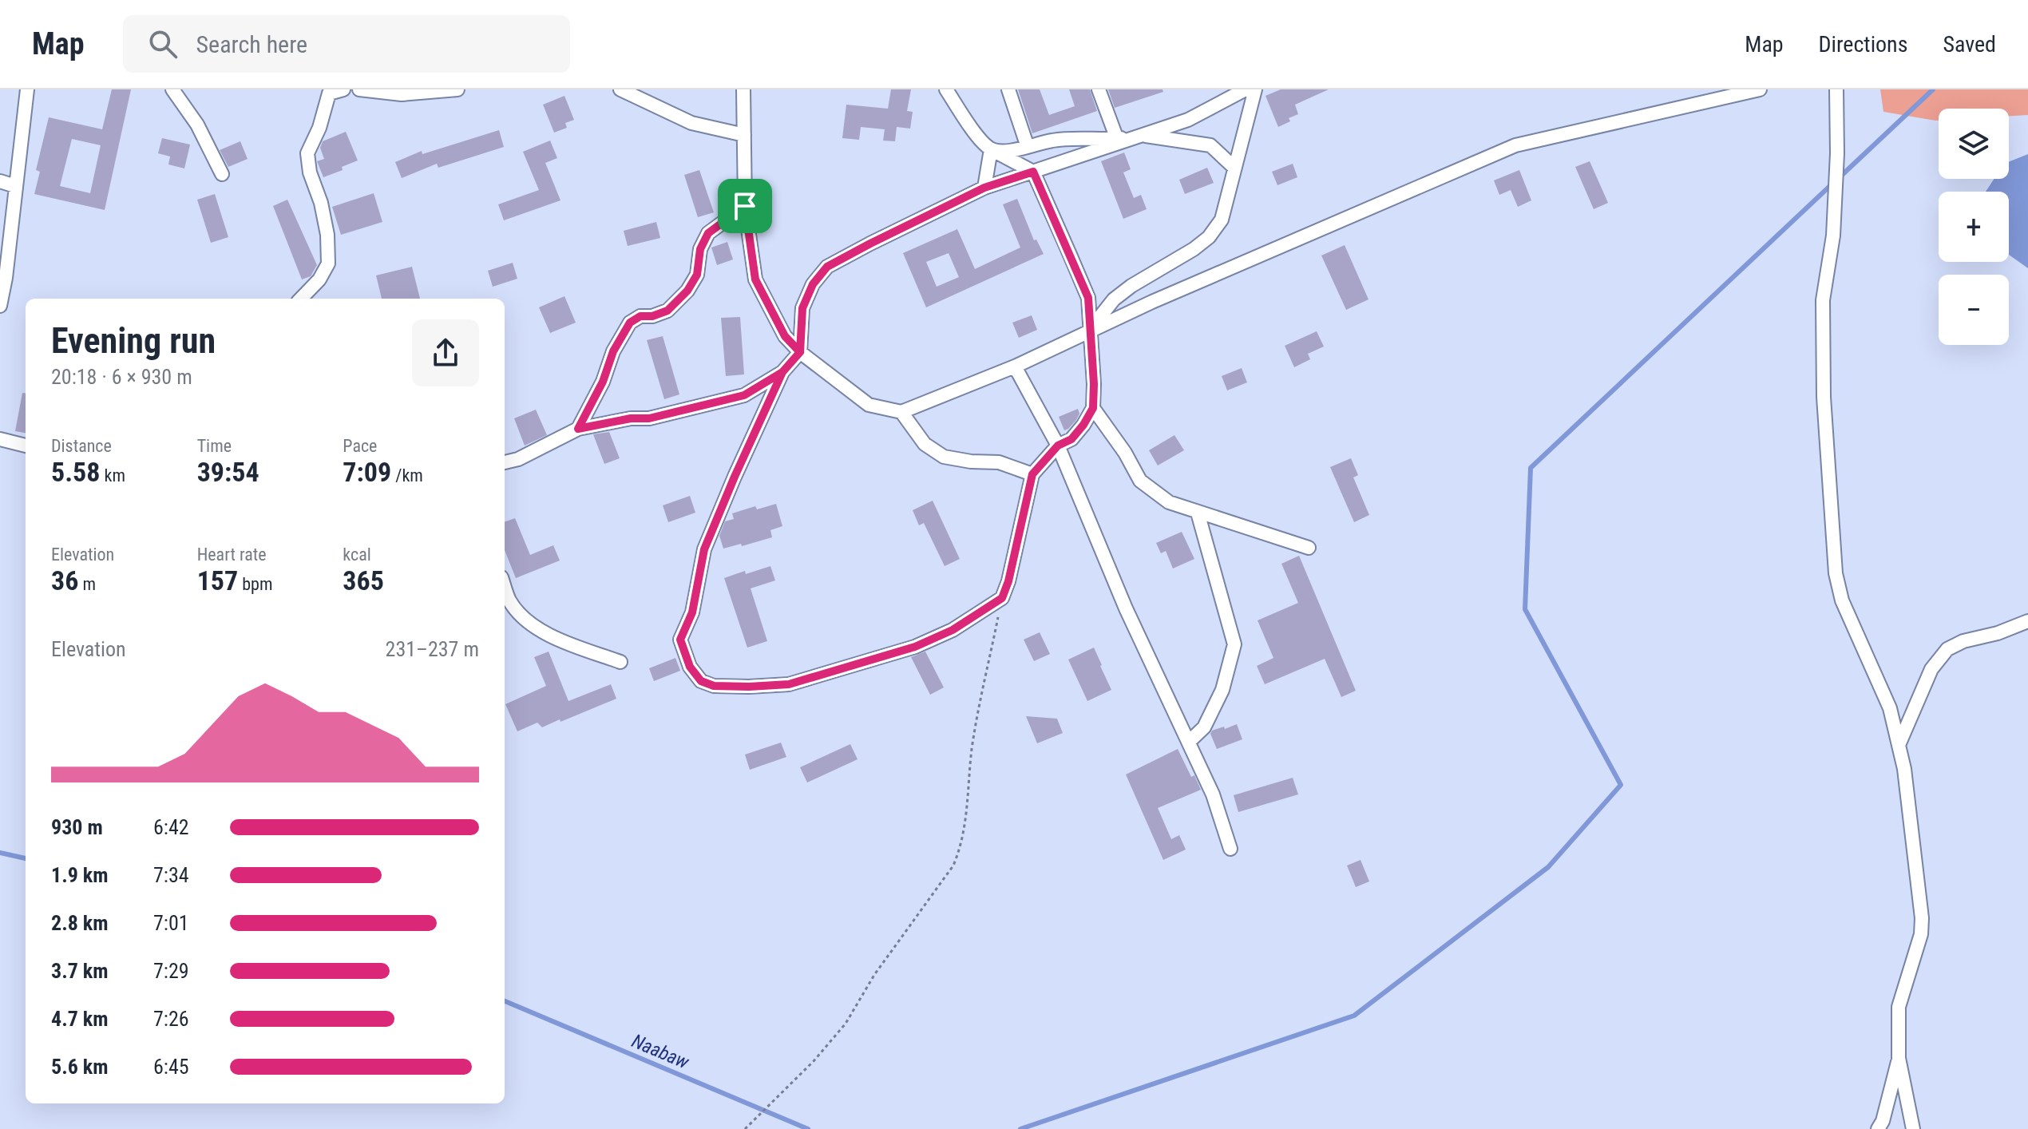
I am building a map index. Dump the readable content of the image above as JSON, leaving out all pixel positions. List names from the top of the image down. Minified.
{"water":["Naabaw"],"page":{"header":"Map","search":"Search here","nav":["Map","Directions","Saved"],"map_buttons":["+","−"],"heading":["Evening run","20:18 · 6 × 930 m"],"stats":[["Distance","5.58 km"],["Time","39:54"],["Pace","7:09 /km"],["Elevation","36 m"],["Heart rate","157 bpm"],["kcal","365"]],"chart":["Elevation","231–237 m"],"list":[{"name":"930 m","note":"6:42"},{"name":"1.9 km","note":"7:34"},{"name":"2.8 km","note":"7:01"},{"name":"3.7 km","note":"7:29"},{"name":"4.7 km","note":"7:26"},{"name":"5.6 km","note":"6:45"}]}}
